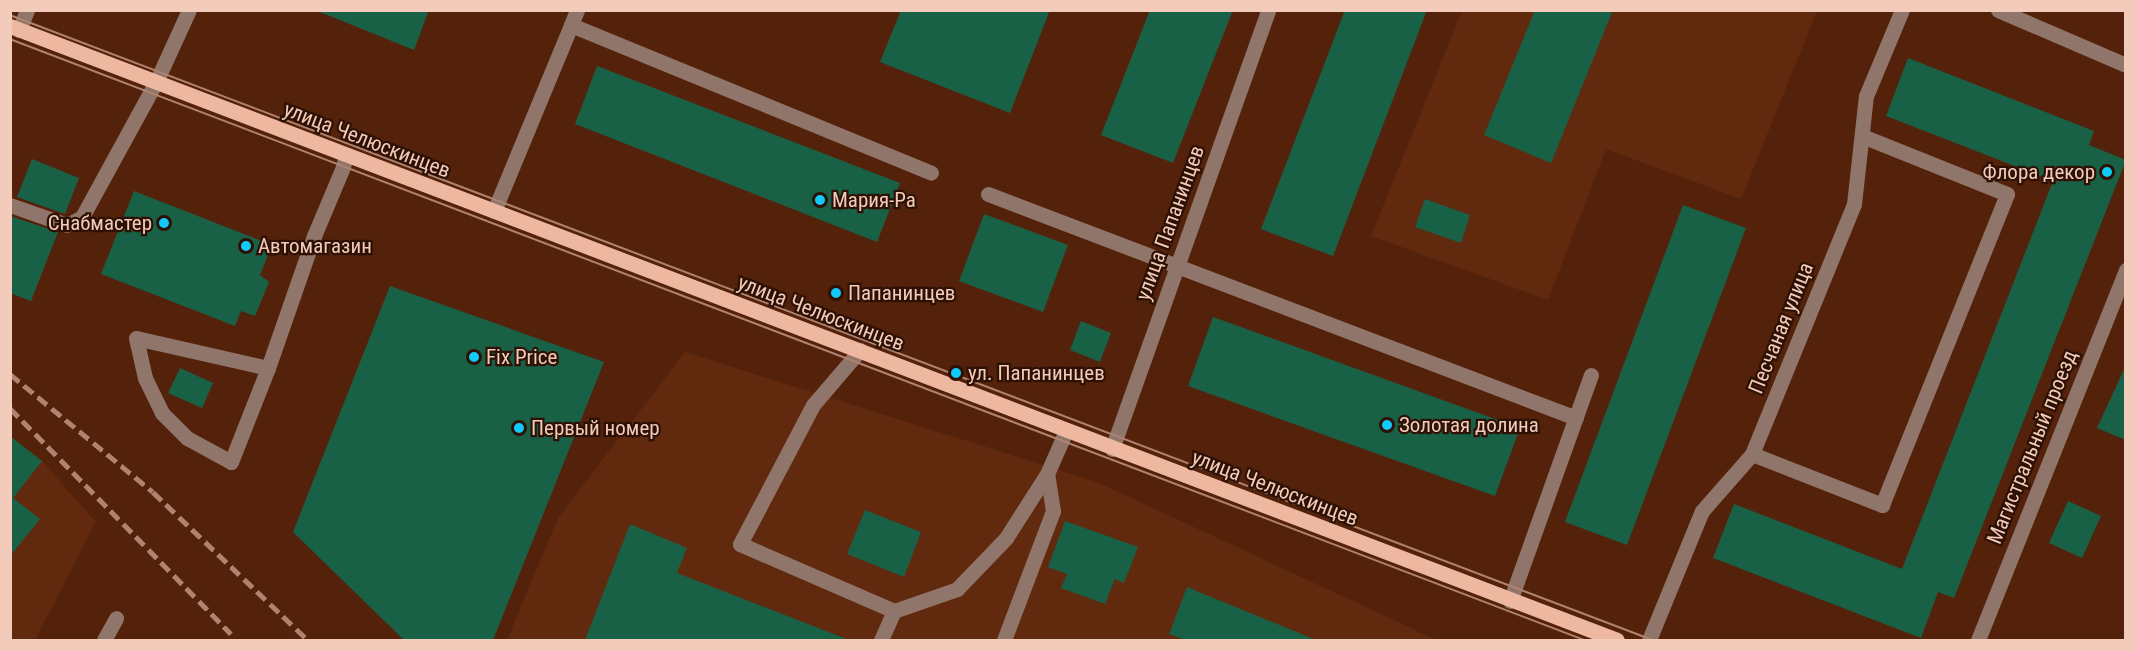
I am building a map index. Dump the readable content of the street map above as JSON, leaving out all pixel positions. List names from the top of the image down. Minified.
{"streets":{"main road":["улица Челюскинцев"],"street":["улица Папанинцев","Песчаная улица","Магистральный проезд"]},"crossings":[["улица Челюскинцев","улица Папанинцев"]],"places":["Флора декор","Мария-Ра","Снабмастер","Автомагазин","Папанинцев","Fix Price","ул. Папанинцев","Золотая долина","Первый номер"]}
